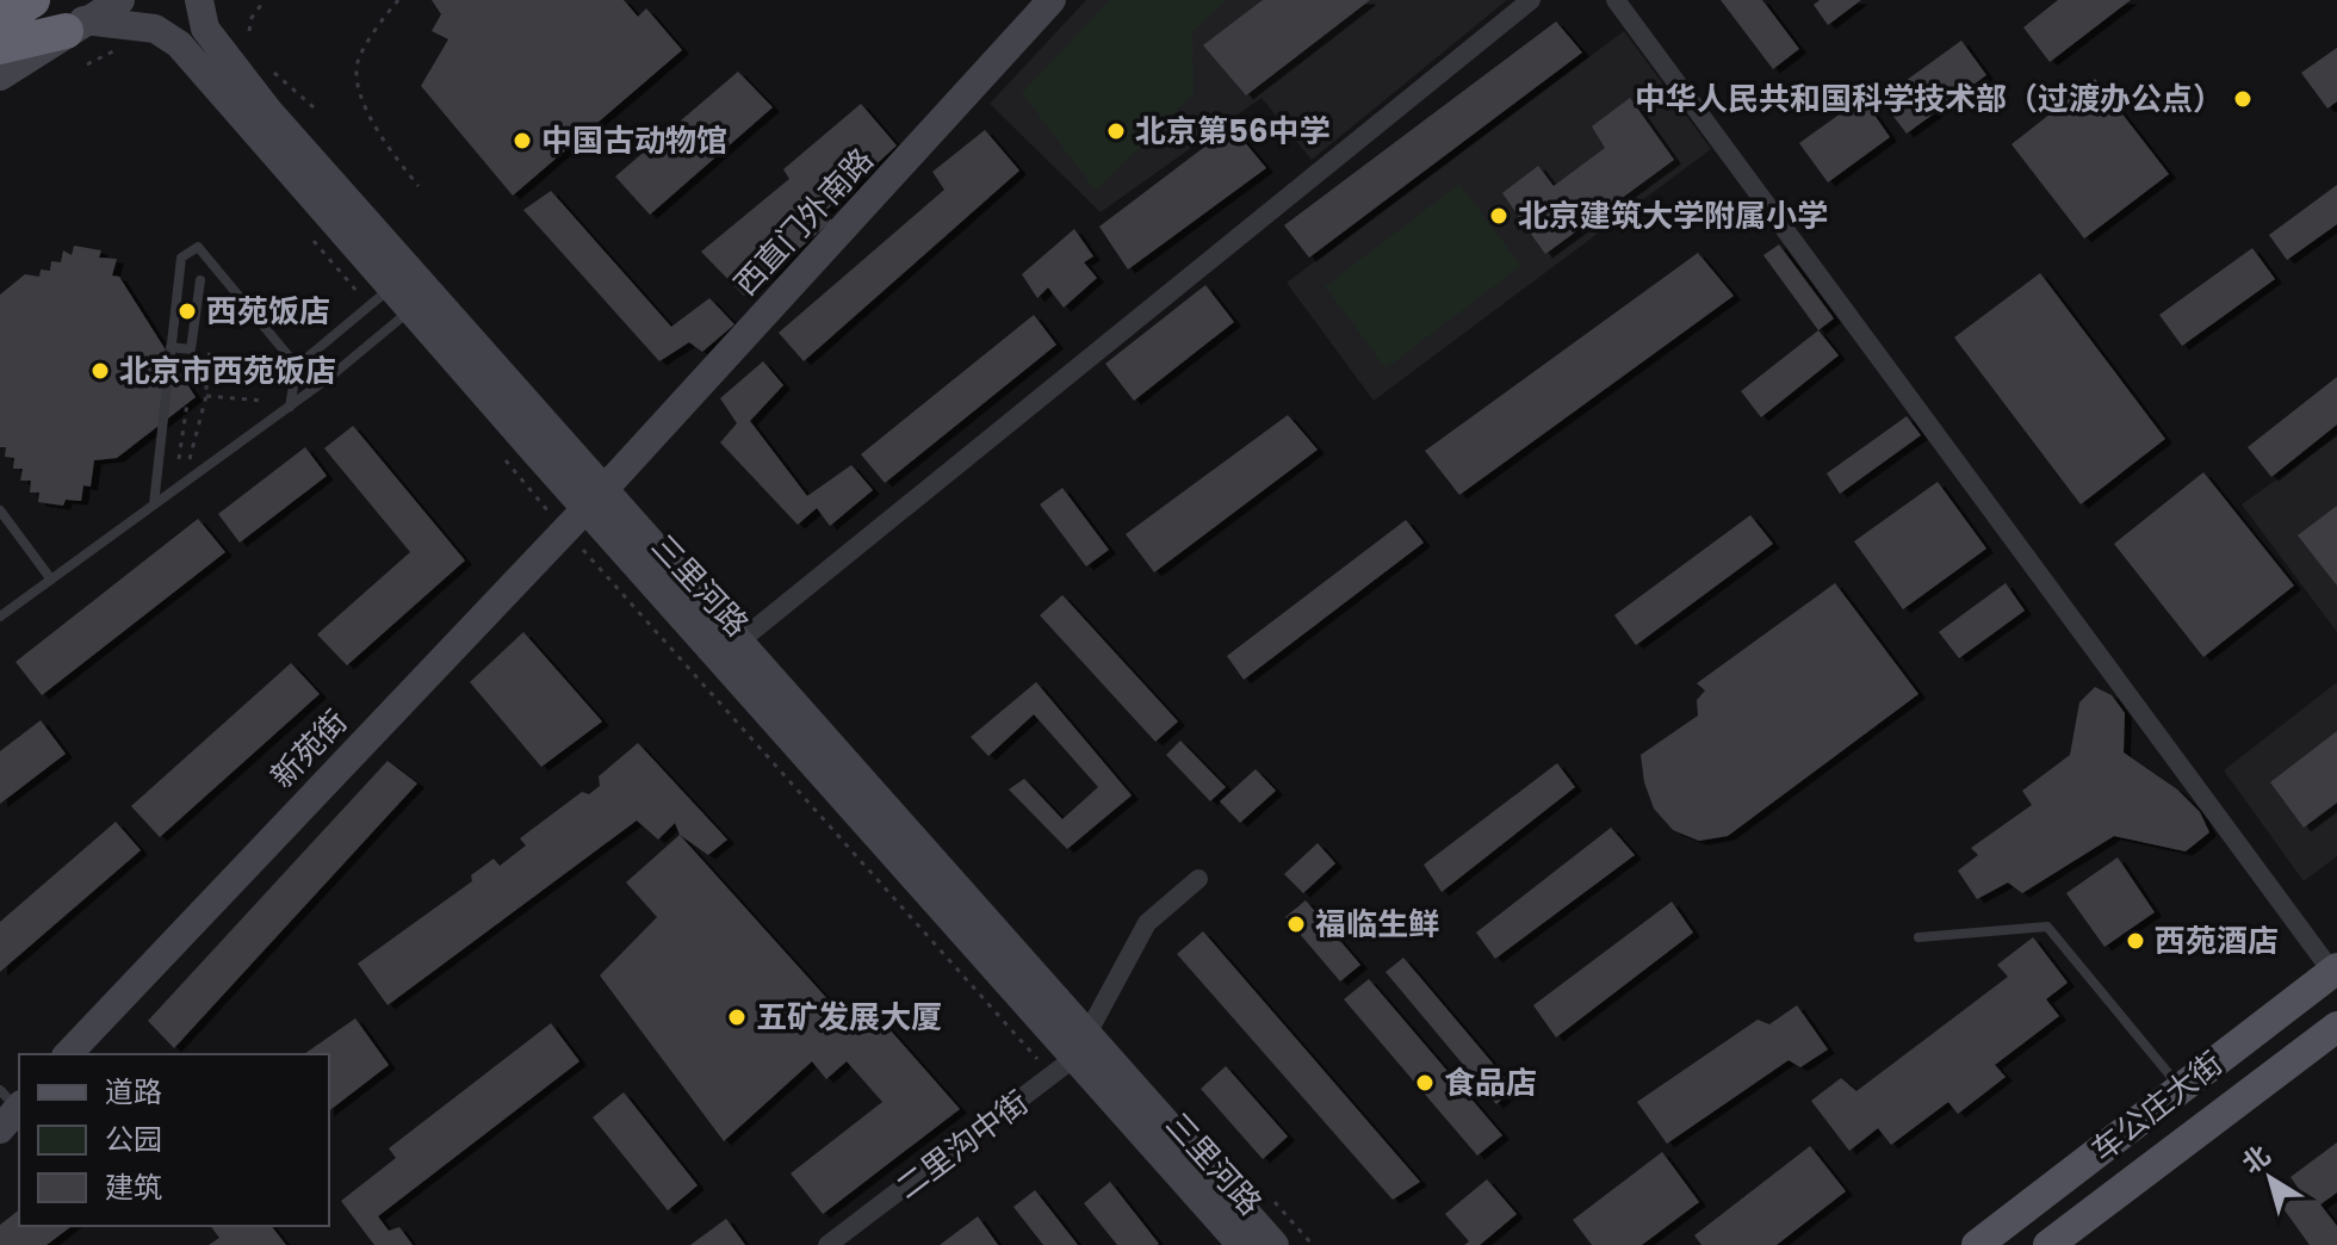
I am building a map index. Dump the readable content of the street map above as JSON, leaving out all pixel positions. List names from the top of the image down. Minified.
{"streets":{"main road":["西直门外南路","三里河路","新苑街","车公庄大街"],"street":["二里沟中街"]},"crossings":[["西直门外南路","三里河路"],["西直门外南路","新苑街"],["三里河路","新苑街"],["三里河路","二里沟中街"]],"places":["中华人民共和国科学技术部（过渡办公点）","北京第56中学","中国古动物馆","北京建筑大学附属小学","西苑饭店","北京市西苑饭店","福临生鲜","西苑酒店","五矿发展大厦","食品店"],"legend":["道路","公园","建筑"],"north":"top left"}
